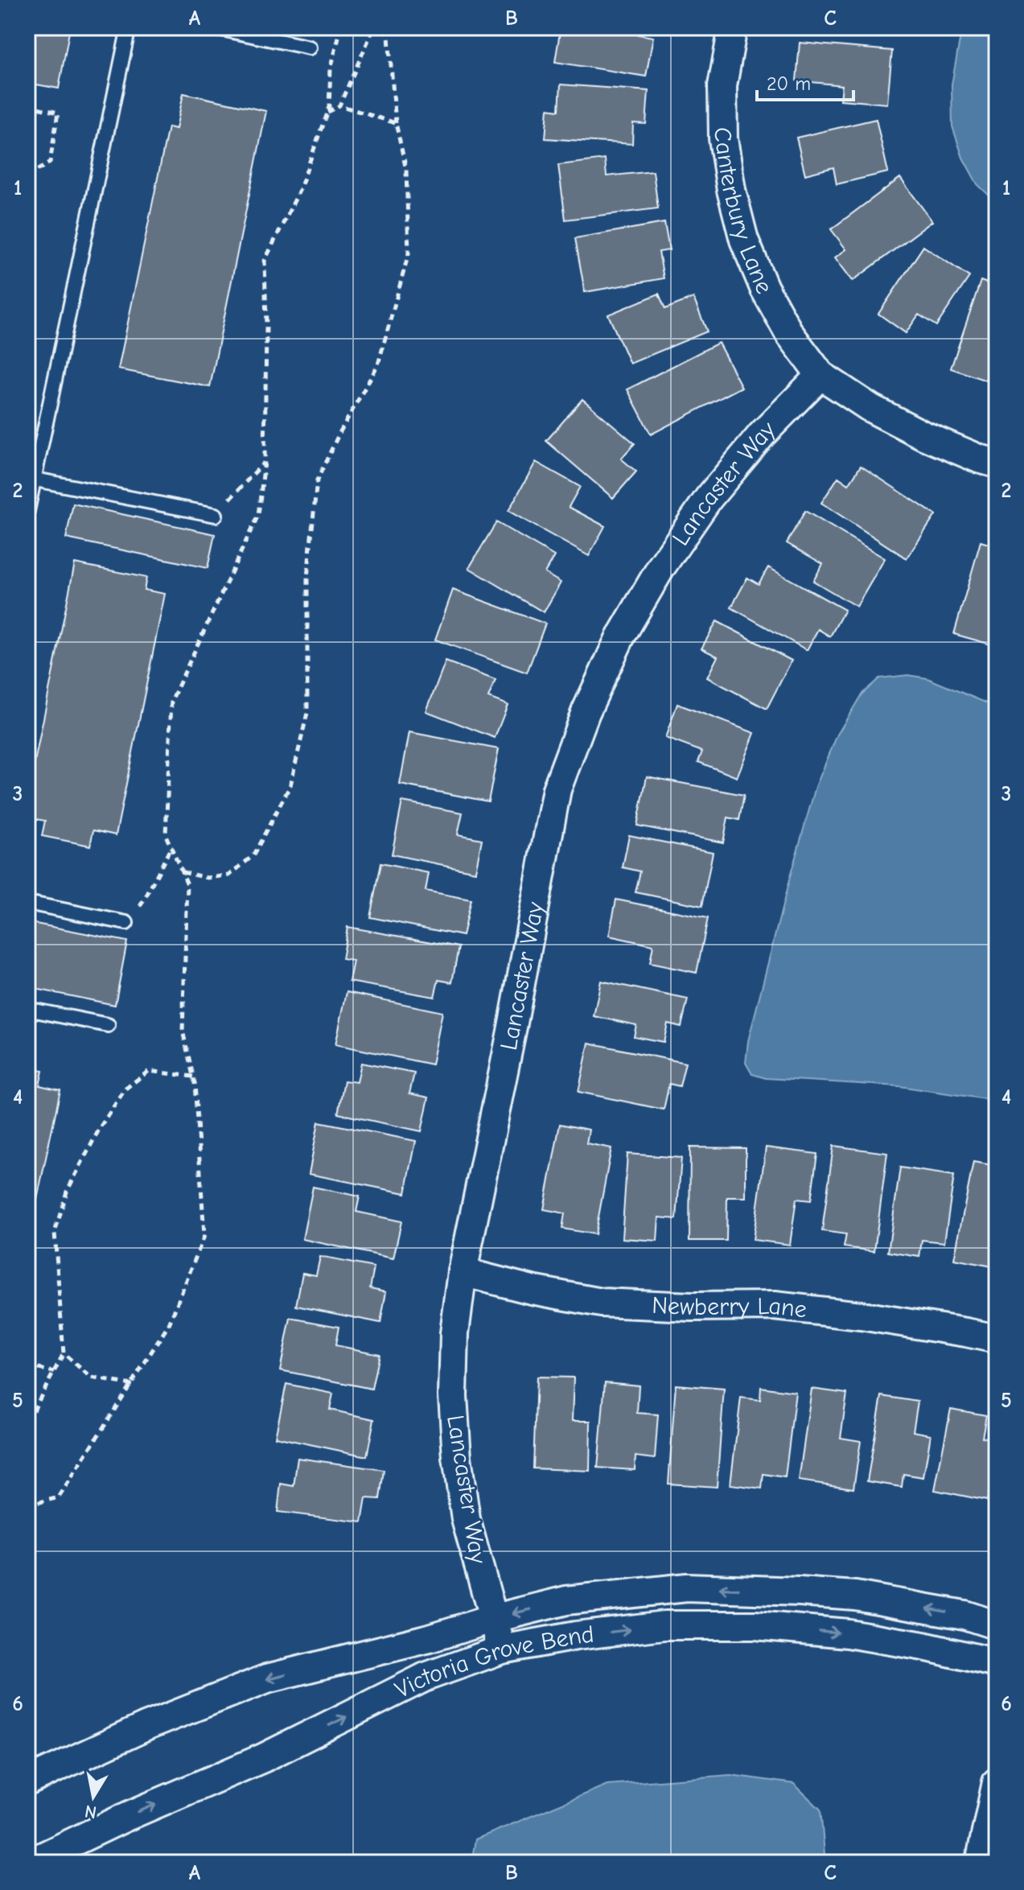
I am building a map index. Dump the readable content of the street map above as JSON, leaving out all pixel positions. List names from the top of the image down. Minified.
{"streets":{"street":["Canterbury Lane","Lancaster Way","Newberry Lane","Victoria Grove Bend"]},"crossings":[["Canterbury Lane","Lancaster Way"],["Lancaster Way","Newberry Lane"],["Lancaster Way","Victoria Grove Bend"]],"scale_bar":"20 m","north":"bottom","grid":{"columns":["A","B","C"],"rows":["1","2","3","4","5","6"]}}
